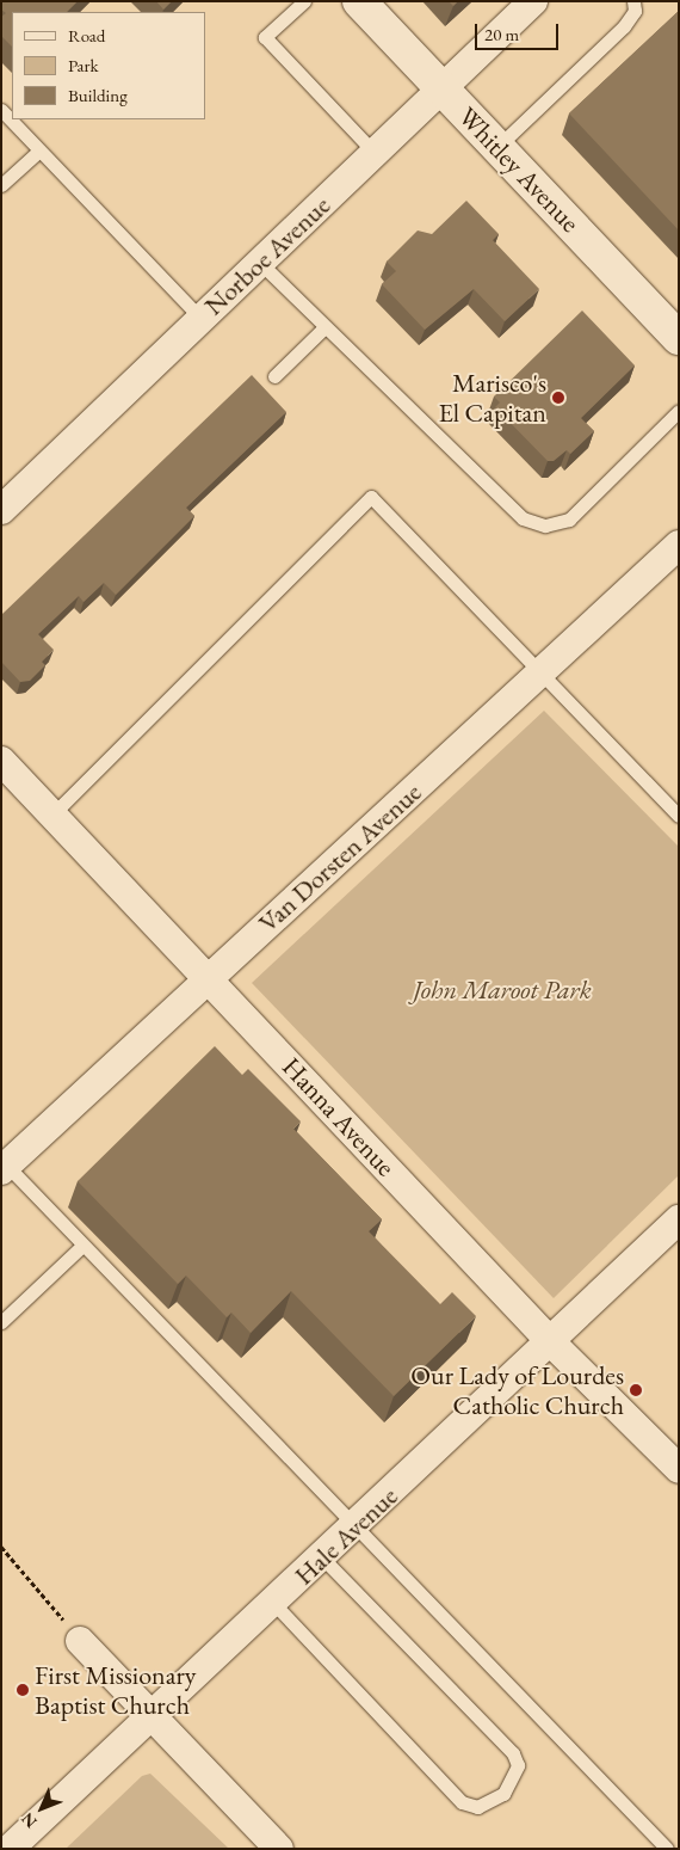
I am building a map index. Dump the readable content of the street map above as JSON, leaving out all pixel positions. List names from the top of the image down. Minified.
{"streets":{"street":["Whitley Avenue","Norboe Avenue","Van Dorsten Avenue","Hanna Avenue","Hale Avenue"]},"crossings":[["Whitley Avenue","Norboe Avenue"],["Van Dorsten Avenue","Hanna Avenue"],["Hanna Avenue","Hale Avenue"]],"parks":["John Maroot Park"],"places":["Marisco's El Capitan","Our Lady of Lourdes Catholic Church","First Missionary Baptist Church"],"legend":["Road","Park","Building"],"scale_bar":"20 m","north":"bottom left"}
